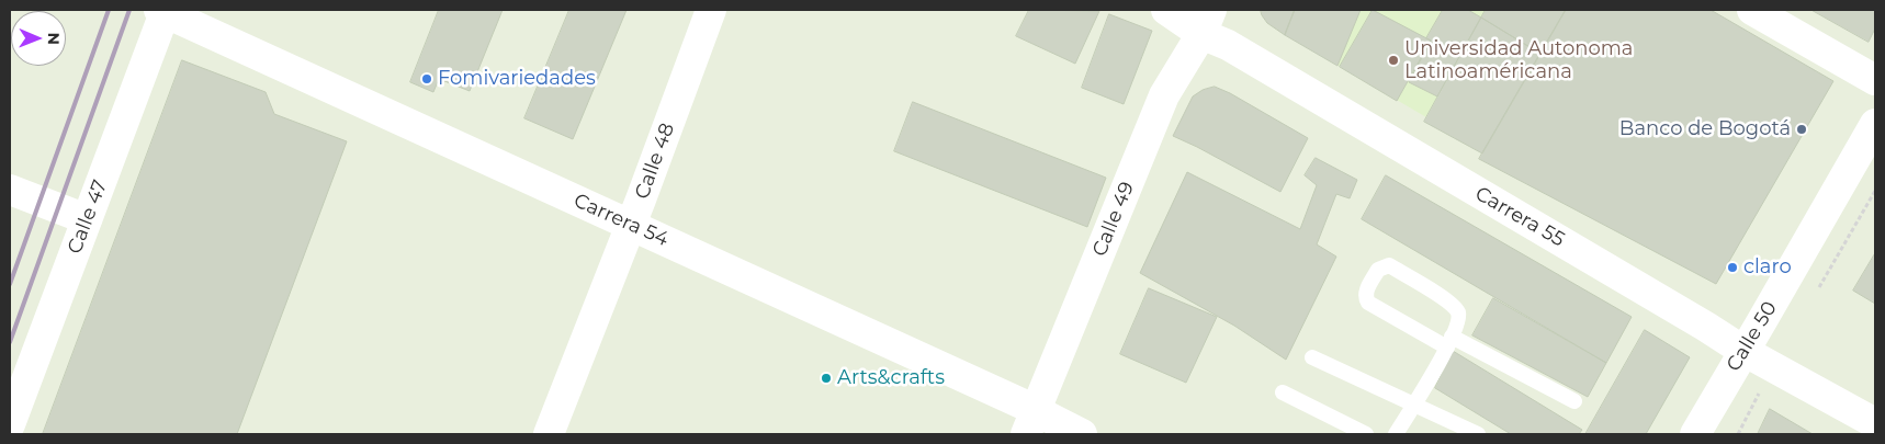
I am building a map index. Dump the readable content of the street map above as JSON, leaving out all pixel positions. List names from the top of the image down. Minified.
{"streets":{"street":["Calle 48","Calle 47","Carrera 55","Calle 49","Carrera 54","Calle 50"]},"crossings":[["Calle 48","Carrera 54"],["Calle 47","Carrera 54"],["Carrera 55","Calle 49"],["Carrera 55","Calle 50"],["Calle 49","Carrera 54"]],"places":["Universidad Autonoma Latinoaméricana","Fomivariedades","Banco de Bogotá","claro","Arts&crafts"],"north":"right"}
